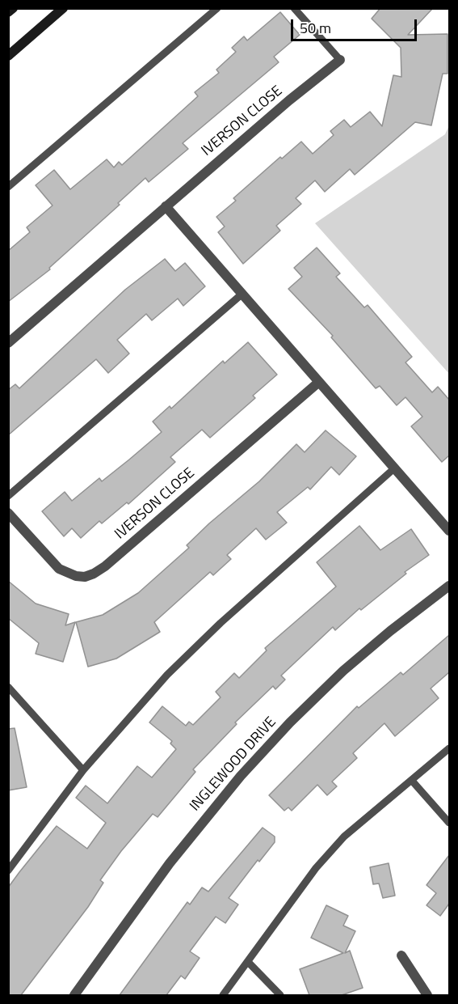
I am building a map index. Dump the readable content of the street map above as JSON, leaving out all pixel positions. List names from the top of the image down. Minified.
{"streets":{"street":["IVERSON CLOSE","INGLEWOOD DRIVE"]},"scale_bar":"50 m"}
